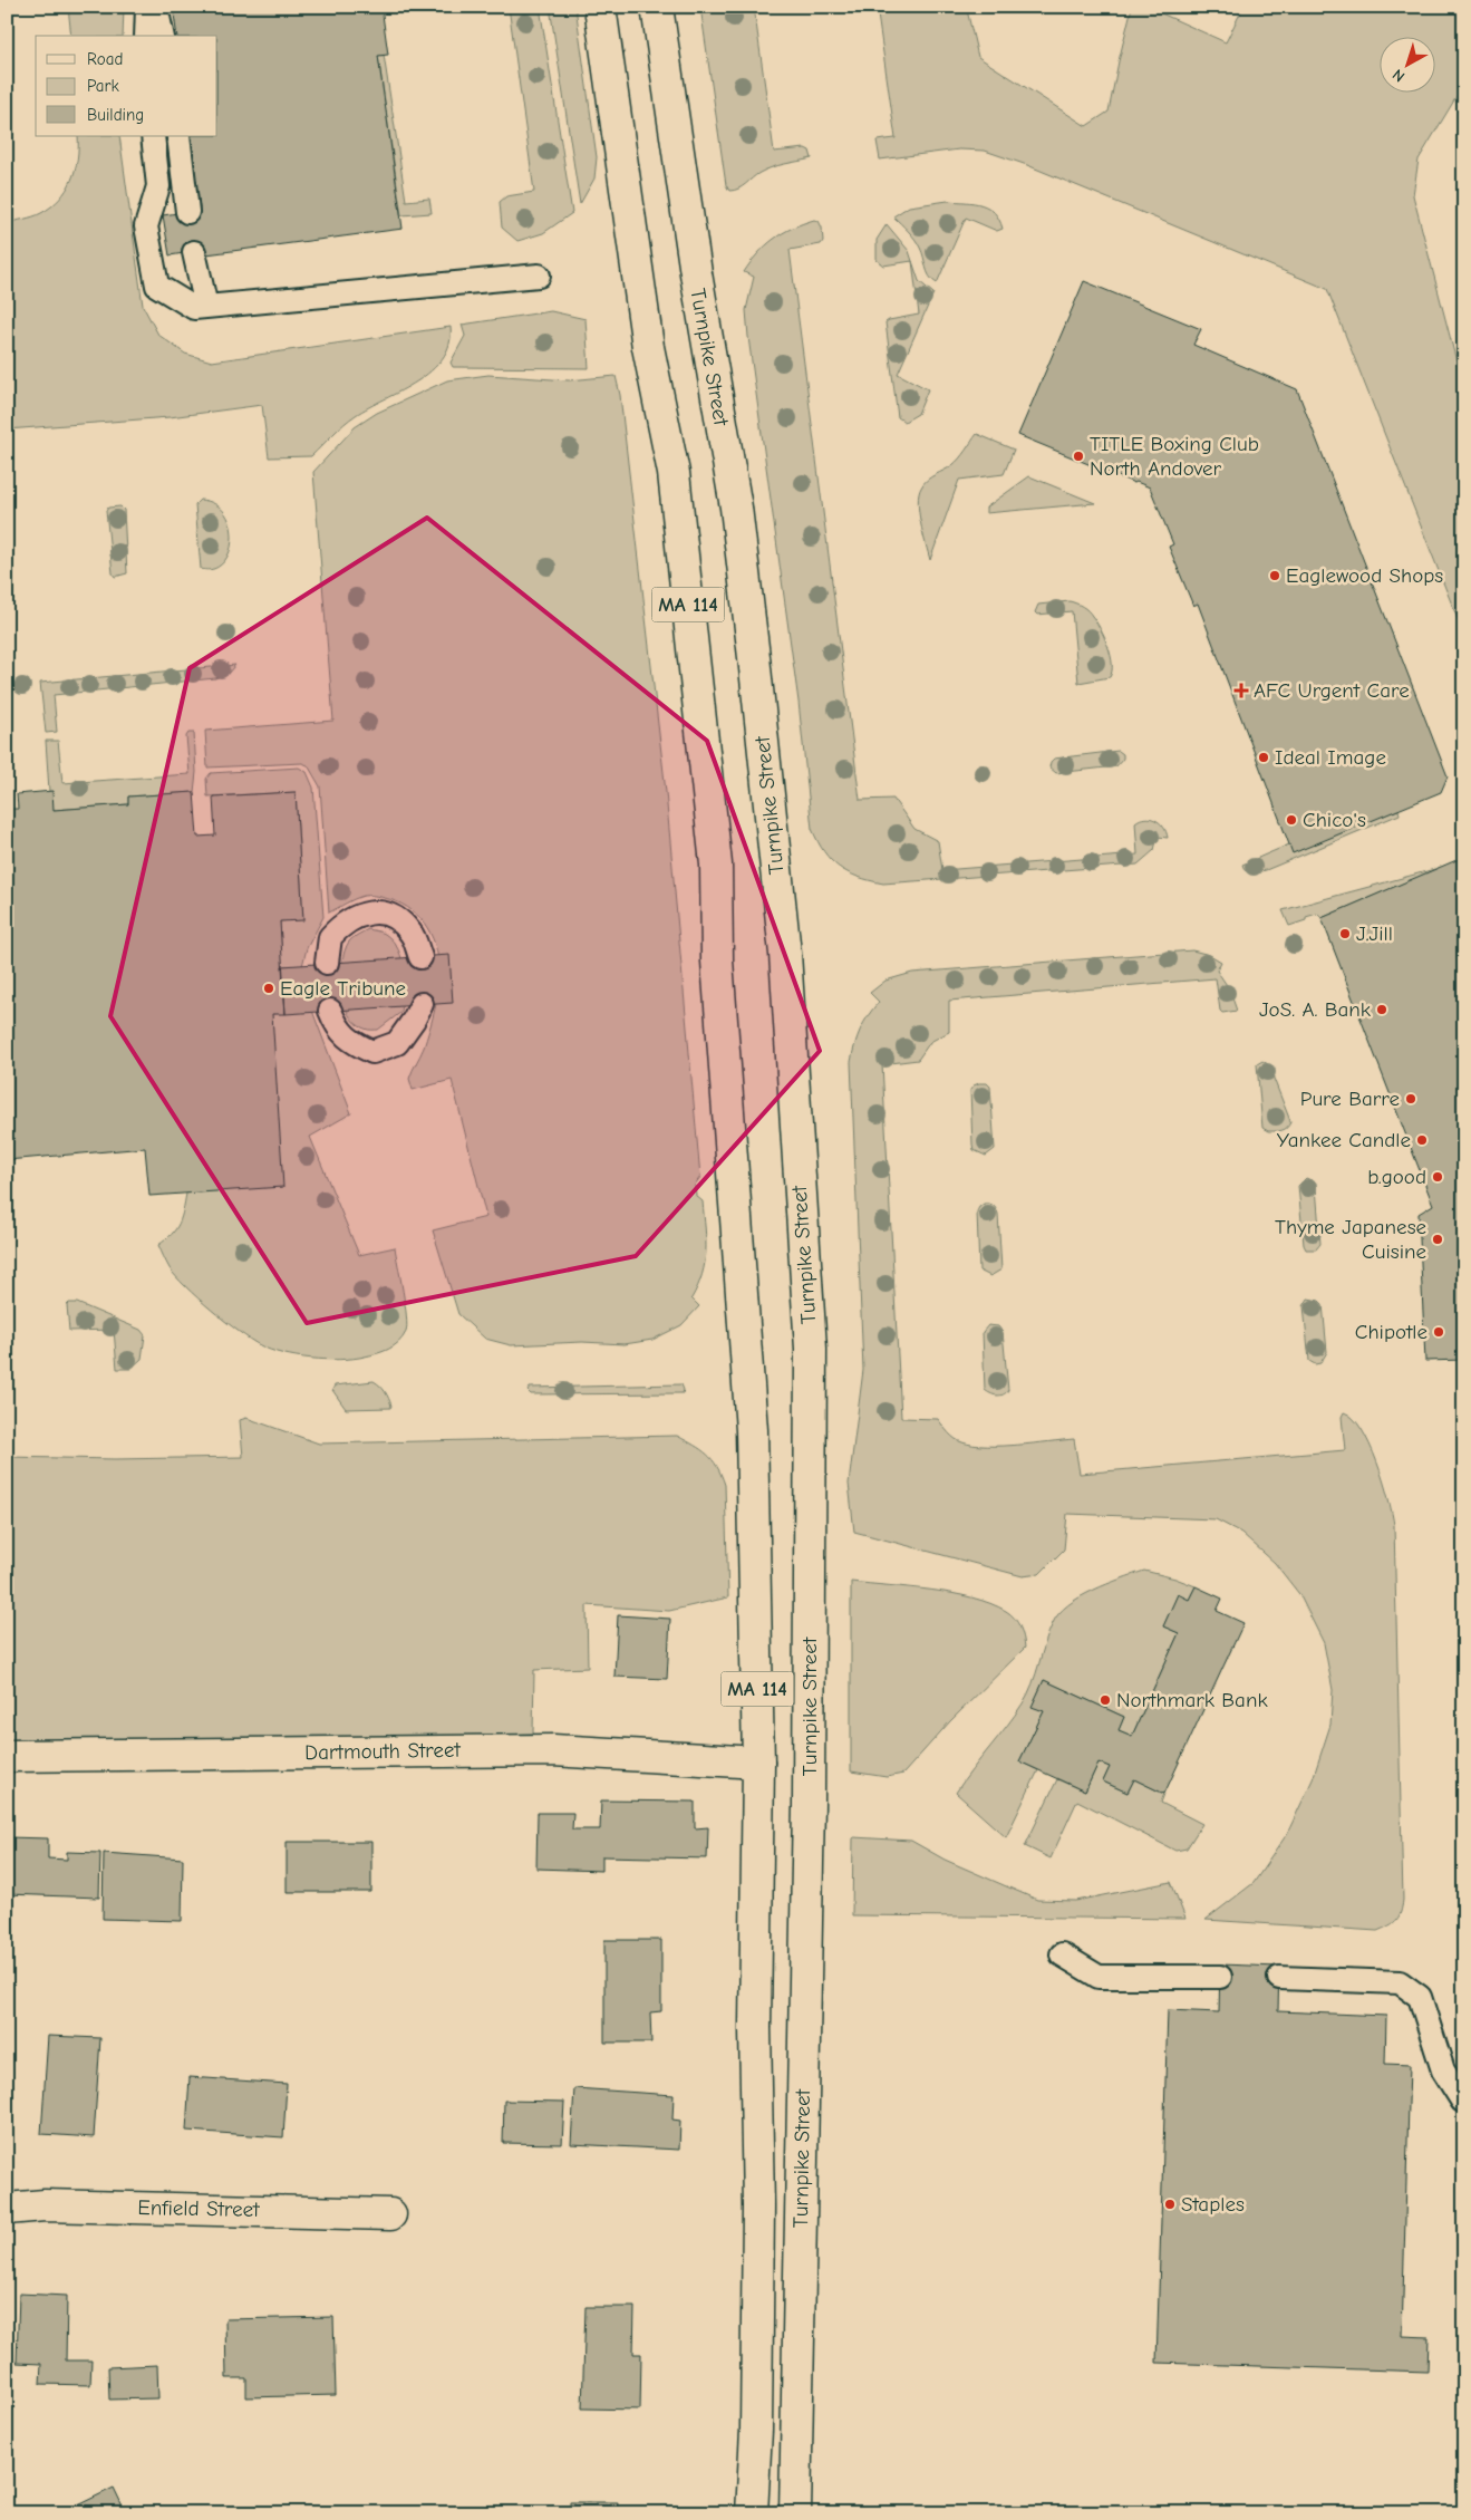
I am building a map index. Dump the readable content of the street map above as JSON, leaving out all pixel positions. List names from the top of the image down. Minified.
{"streets":{"main road":["Turnpike Street","MA 114","Dartmouth Street","Enfield Street"]},"crossings":[["Turnpike Street","Dartmouth Street"]],"places":{"other":["TITLE Boxing Club North Andover","Eaglewood Shops","Ideal Image","Chico's","J.Jill","Eagle Tribune","JoS. A. Bank","Pure Barre","Yankee Candle","b.good","Thyme Japanese Cuisine","Chipotle","Northmark Bank","Staples"],"health":["AFC Urgent Care"]},"legend":["Road","Park","Building"],"north":"bottom left"}
